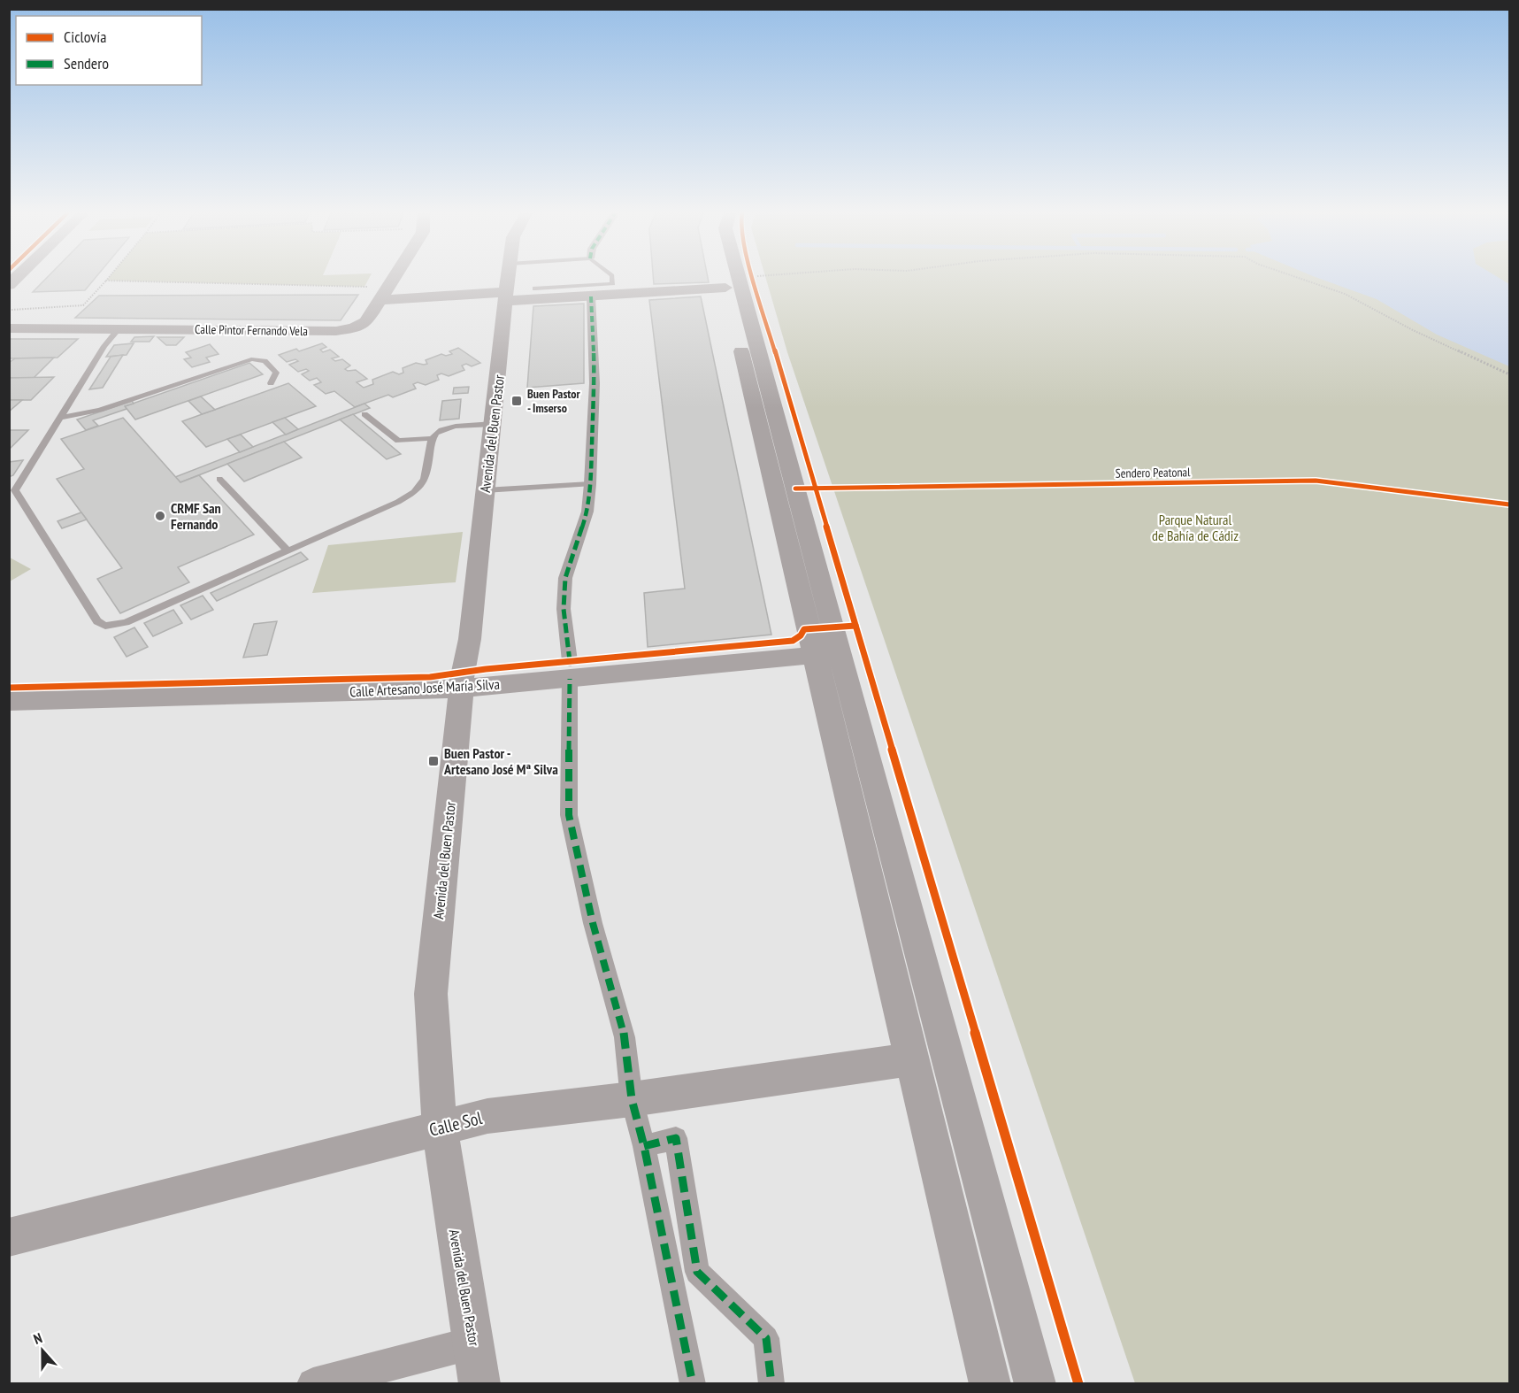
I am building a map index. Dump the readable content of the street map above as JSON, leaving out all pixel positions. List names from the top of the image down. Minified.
{"streets":{"street":["Calle Pintor Fernando Vela","Avenida del Buen Pastor","Calle Artesano José María Silva","Calle Sol"],"cycle path":["Sendero Peatonal"]},"crossings":[["Avenida del Buen Pastor","Calle Artesano José María Silva"],["Avenida del Buen Pastor","Calle Sol"]],"parks":["Parque Natural de Bahía de Cádiz"],"places":{"transit":["Buen Pastor - Imserso","Buen Pastor - Artesano José Mª Silva"],"other":["CRMF San Fernando"]},"legend":["Ciclovía","Sendero"],"north":"top"}
